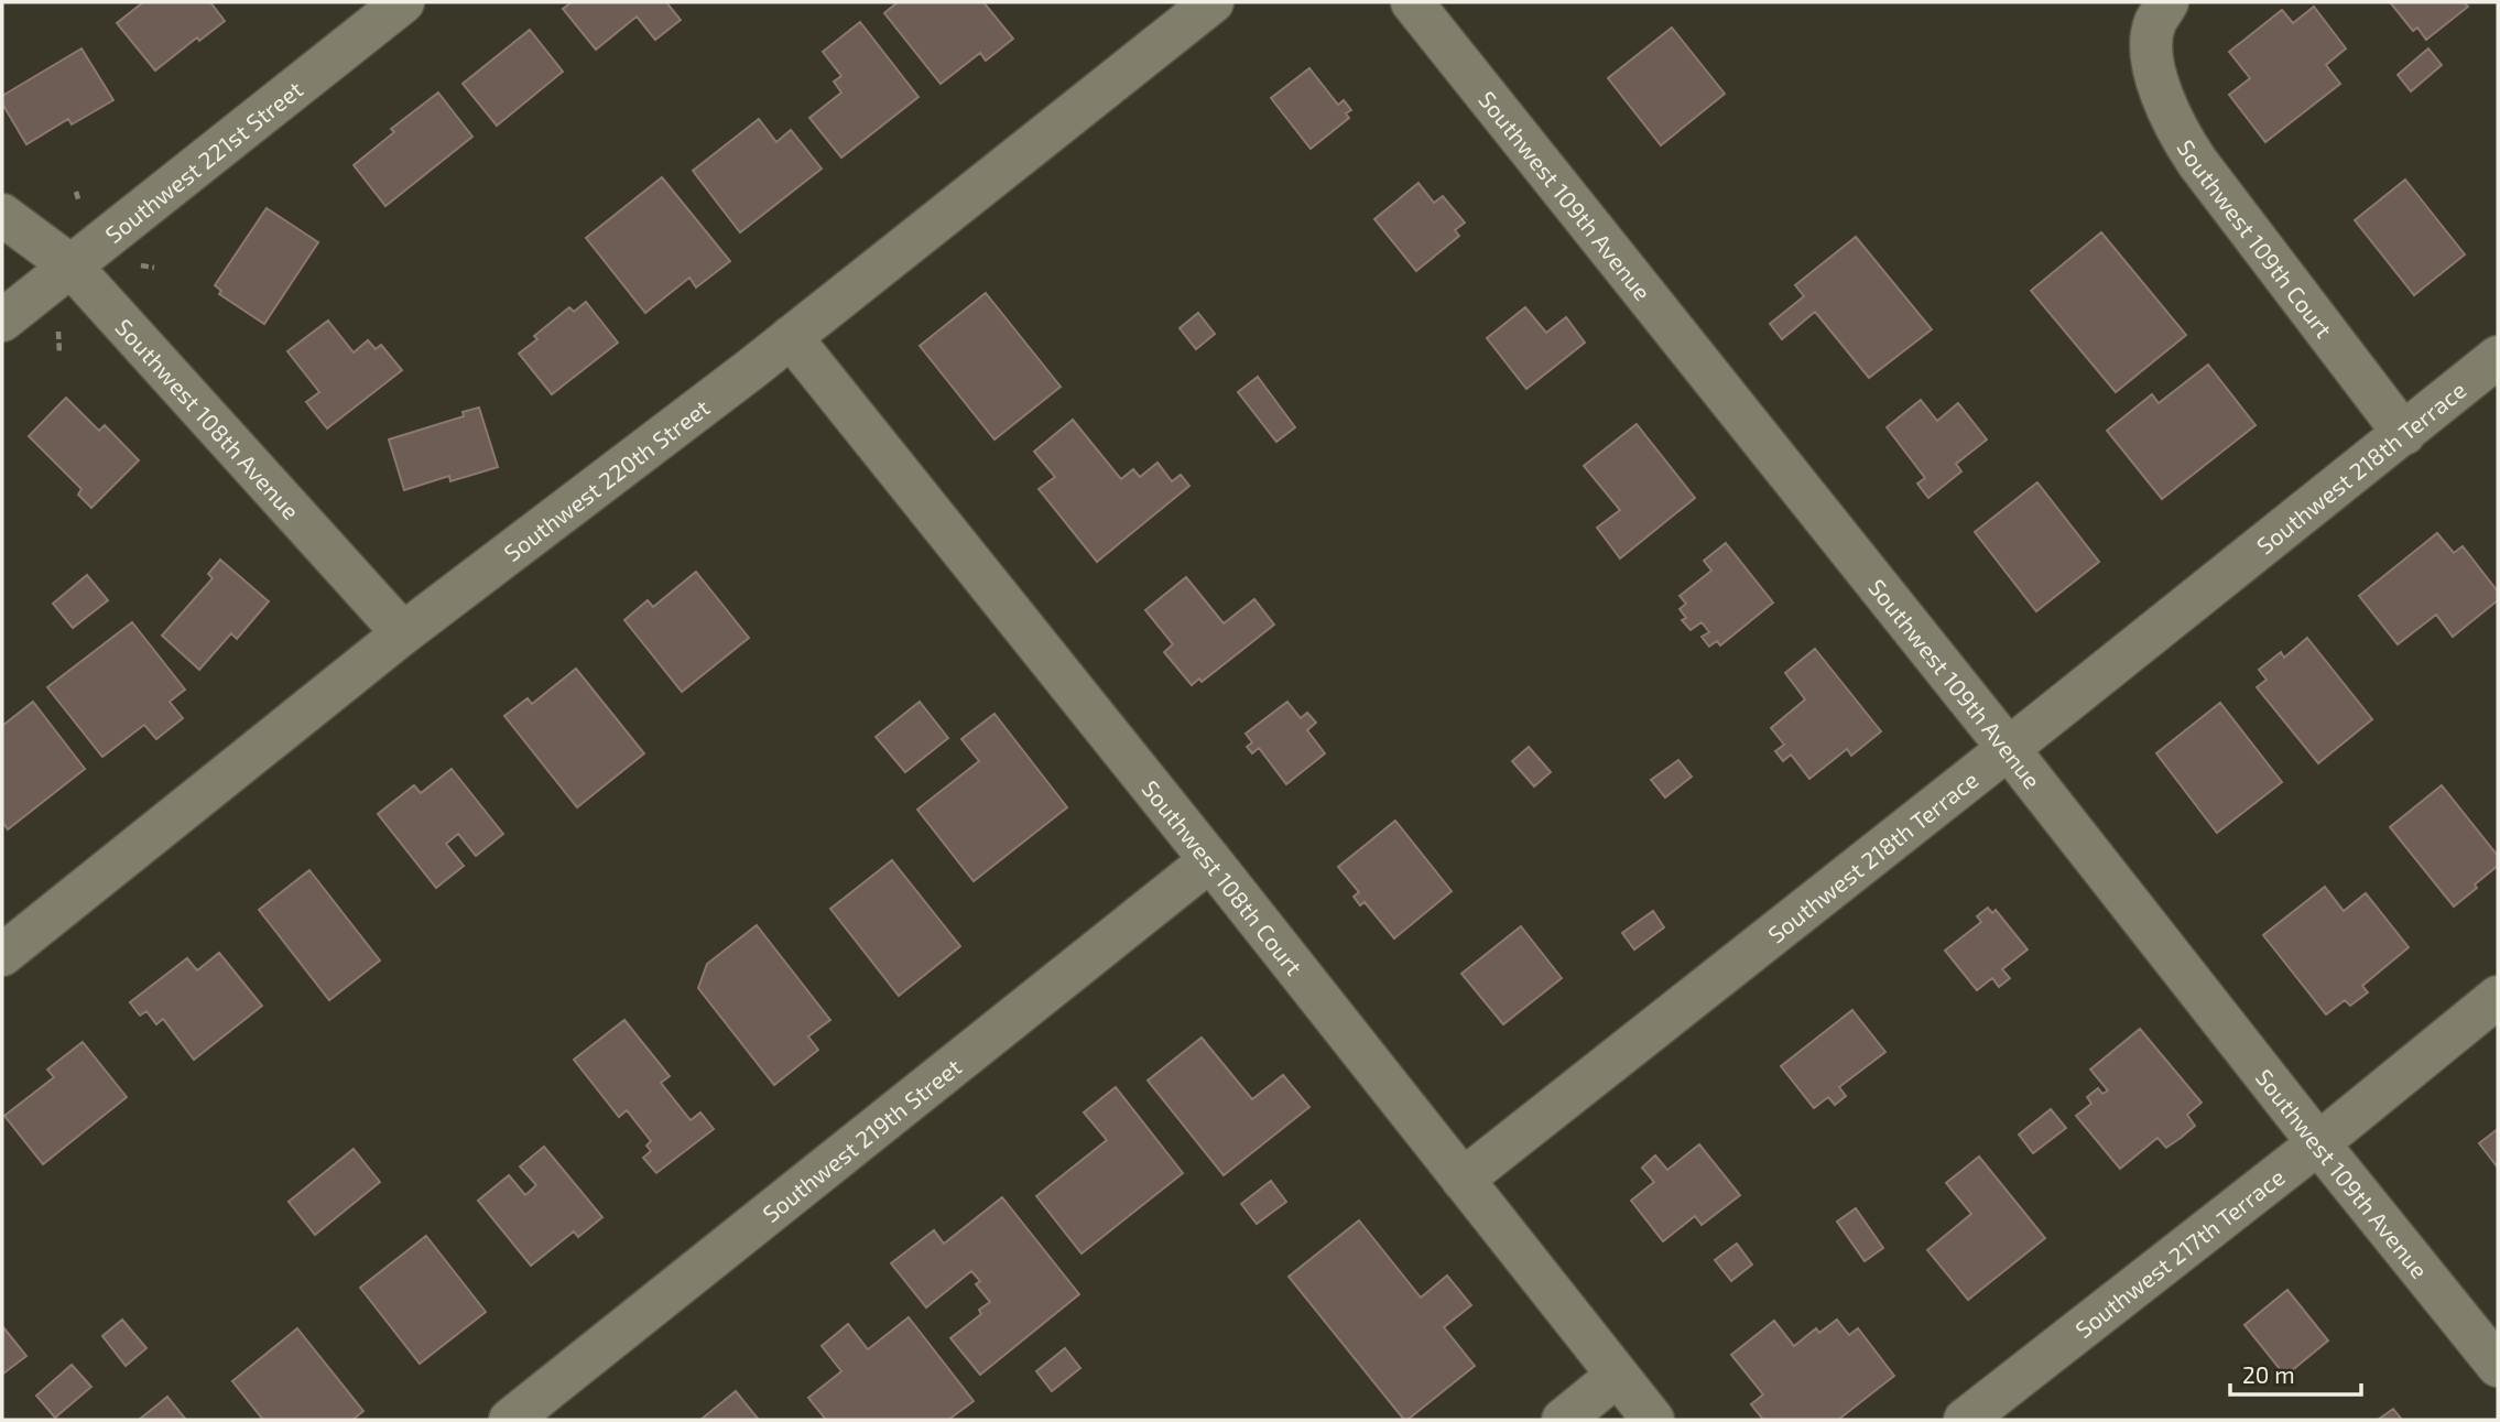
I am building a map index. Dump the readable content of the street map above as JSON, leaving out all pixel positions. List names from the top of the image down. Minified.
{"streets":{"street":["Southwest 221st Street","Southwest 109th Avenue","Southwest 109th Court","Southwest 108th Avenue","Southwest 218th Terrace","Southwest 220th Street","Southwest 108th Court","Southwest 219th Street","Southwest 217th Terrace"]},"crossings":[["Southwest 221st Street","Southwest 108th Avenue"],["Southwest 109th Avenue","Southwest 218th Terrace"],["Southwest 109th Avenue","Southwest 217th Terrace"],["Southwest 109th Court","Southwest 218th Terrace"],["Southwest 108th Avenue","Southwest 220th Street"],["Southwest 218th Terrace","Southwest 108th Court"],["Southwest 220th Street","Southwest 108th Court"],["Southwest 108th Court","Southwest 219th Street"]],"scale_bar":"20 m"}
